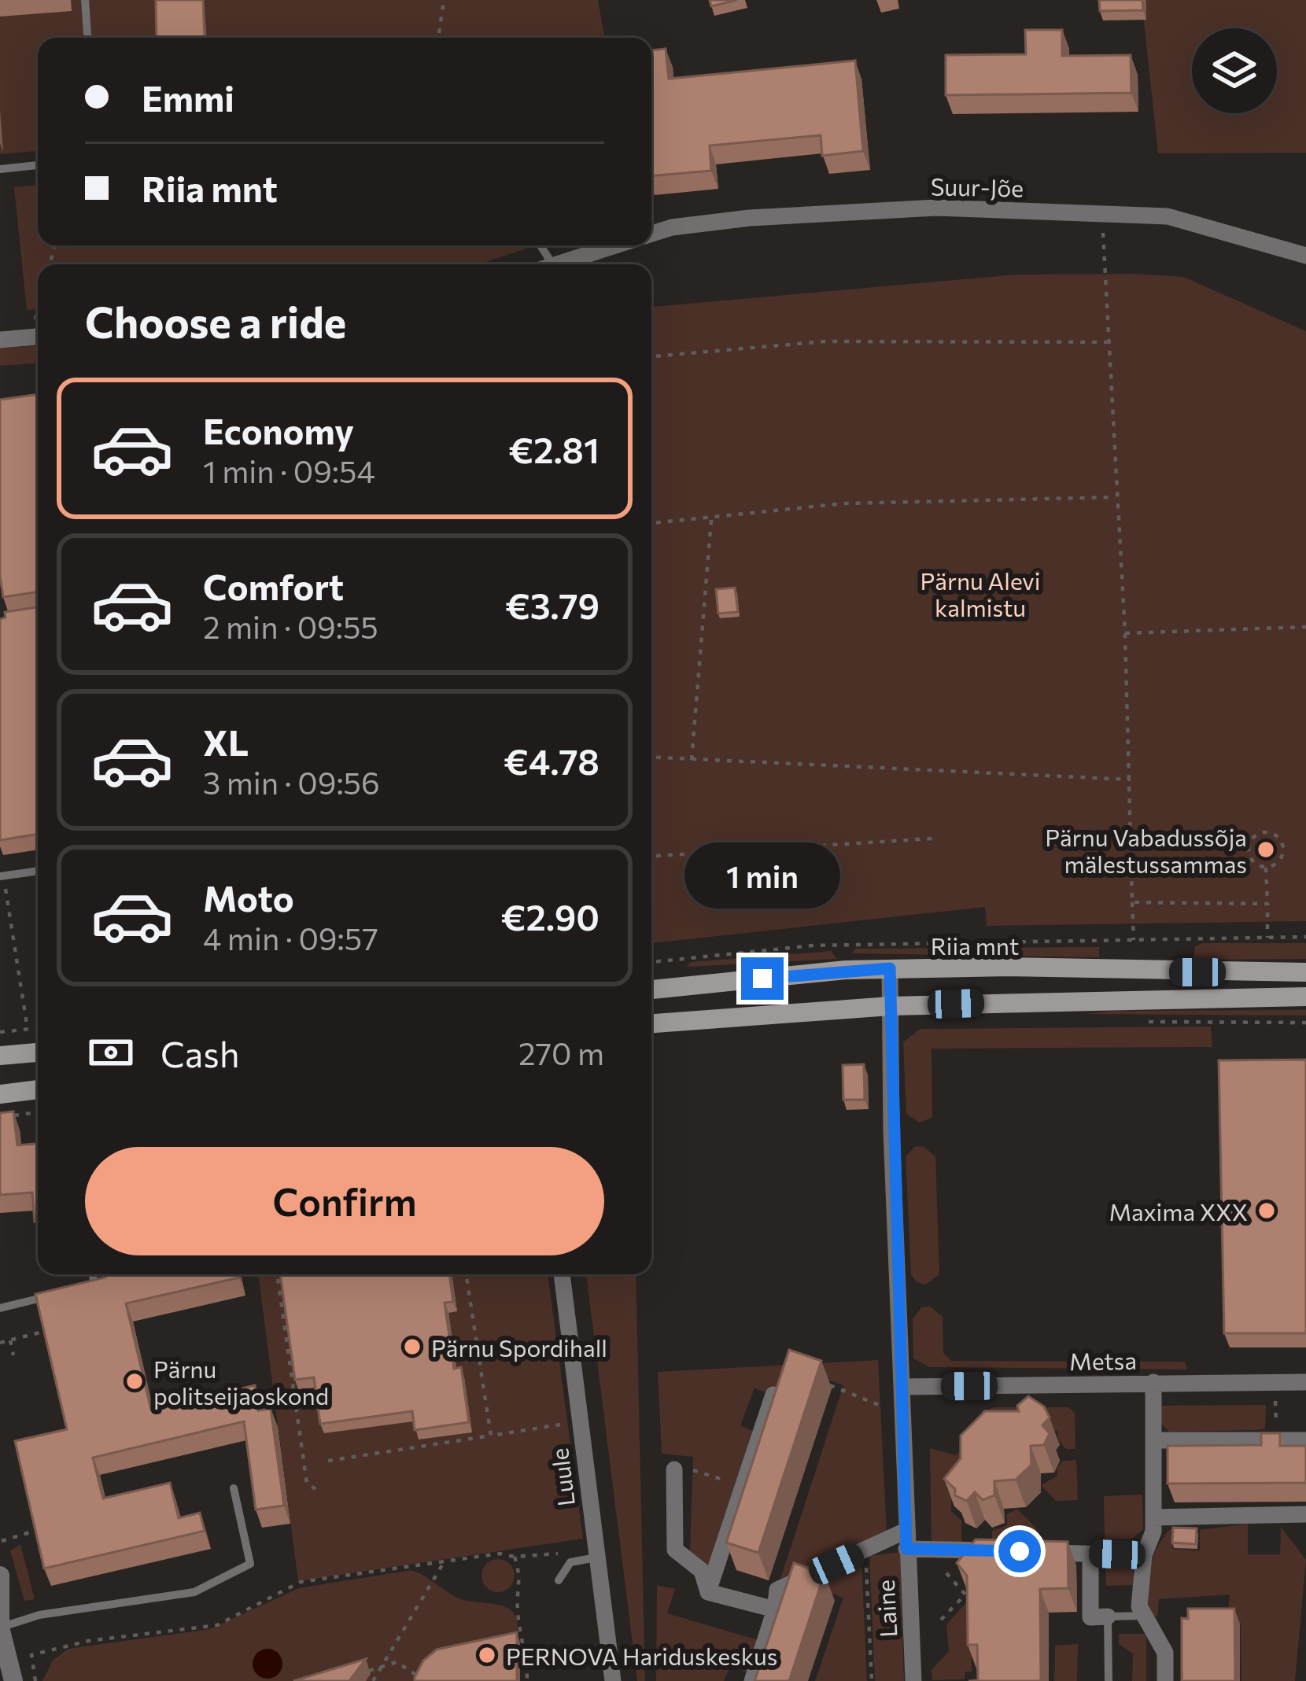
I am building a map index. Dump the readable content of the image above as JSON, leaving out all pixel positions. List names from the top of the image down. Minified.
{"streets":{"main road":["Riia mnt"],"street":["Suur-Jõe","Metsa","Luule","Laine"]},"crossings":[["Riia mnt","Laine"],["Metsa","Laine"]],"parks":["Pärnu Alevi kalmistu"],"places":["Pärnu Vabadussõja mälestussammas","Maxima XXX","Pärnu Spordihall","Pärnu politseijaoskond","PERNOVA Hariduskeskus"],"page":{"banner":["Emmi","Riia mnt"],"heading":"Choose a ride","list":[{"name":"Economy","note":"1 min · 09:54","value":"€2.81"},{"name":"Comfort","note":"2 min · 09:55","value":"€3.79"},{"name":"XL","note":"3 min · 09:56","value":"€4.78"},{"name":"Moto","note":"4 min · 09:57","value":"€2.90"}],"bubble":"1 min","pay":["Cash","270 m"],"buttons":"Confirm"}}
